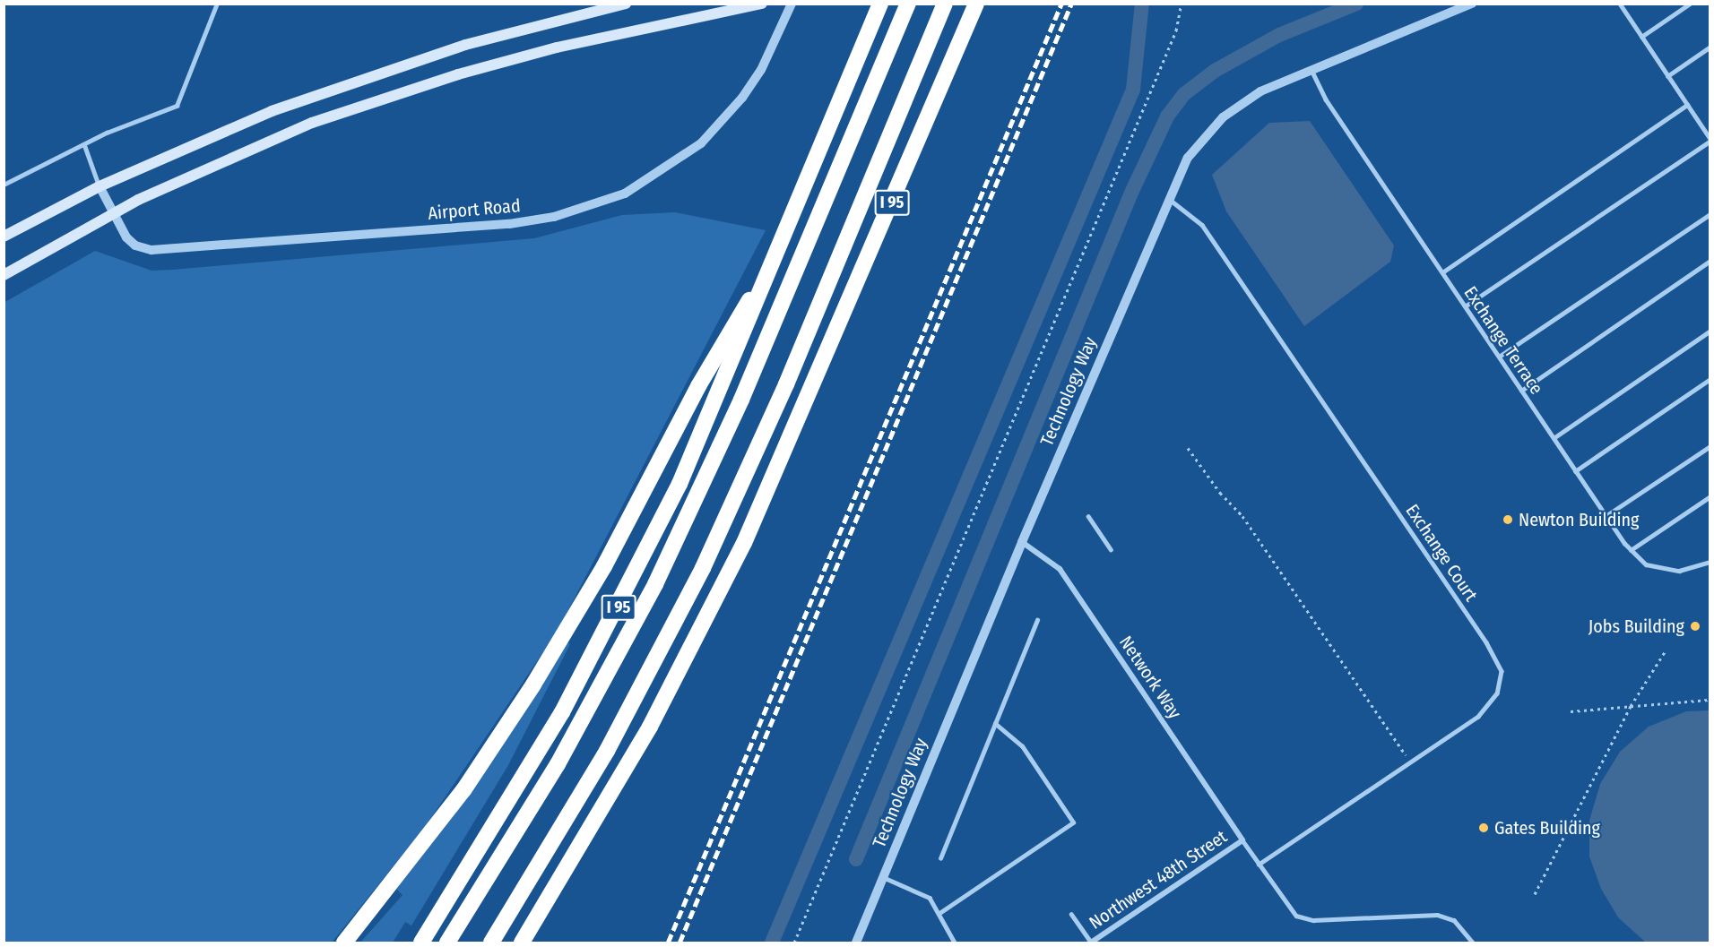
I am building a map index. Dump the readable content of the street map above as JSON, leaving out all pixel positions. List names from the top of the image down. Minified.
{"streets":{"highway":["I 95"],"street":["Airport Road","Technology Way","Network Way","Northwest 48th Street"],"lane":["Exchange Terrace","Exchange Court"]},"crossings":[["Exchange Terrace","Technology Way"],["Technology Way","Exchange Court"],["Technology Way","Network Way"],["Network Way","Northwest 48th Street"]],"places":["Newton Building","Jobs Building","Gates Building"]}
